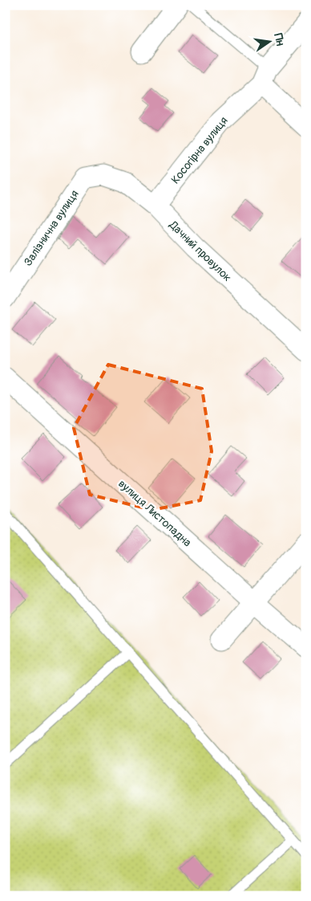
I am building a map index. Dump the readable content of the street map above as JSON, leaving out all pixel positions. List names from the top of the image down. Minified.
{"streets":{"street":["Косогірна вулиця","Залізнична вулиця","Дачний провулок","вулиця Листопадна"]},"crossings":[["Косогірна вулиця","Дачний провулок"],["Залізнична вулиця","Дачний провулок"]],"north":"right"}
